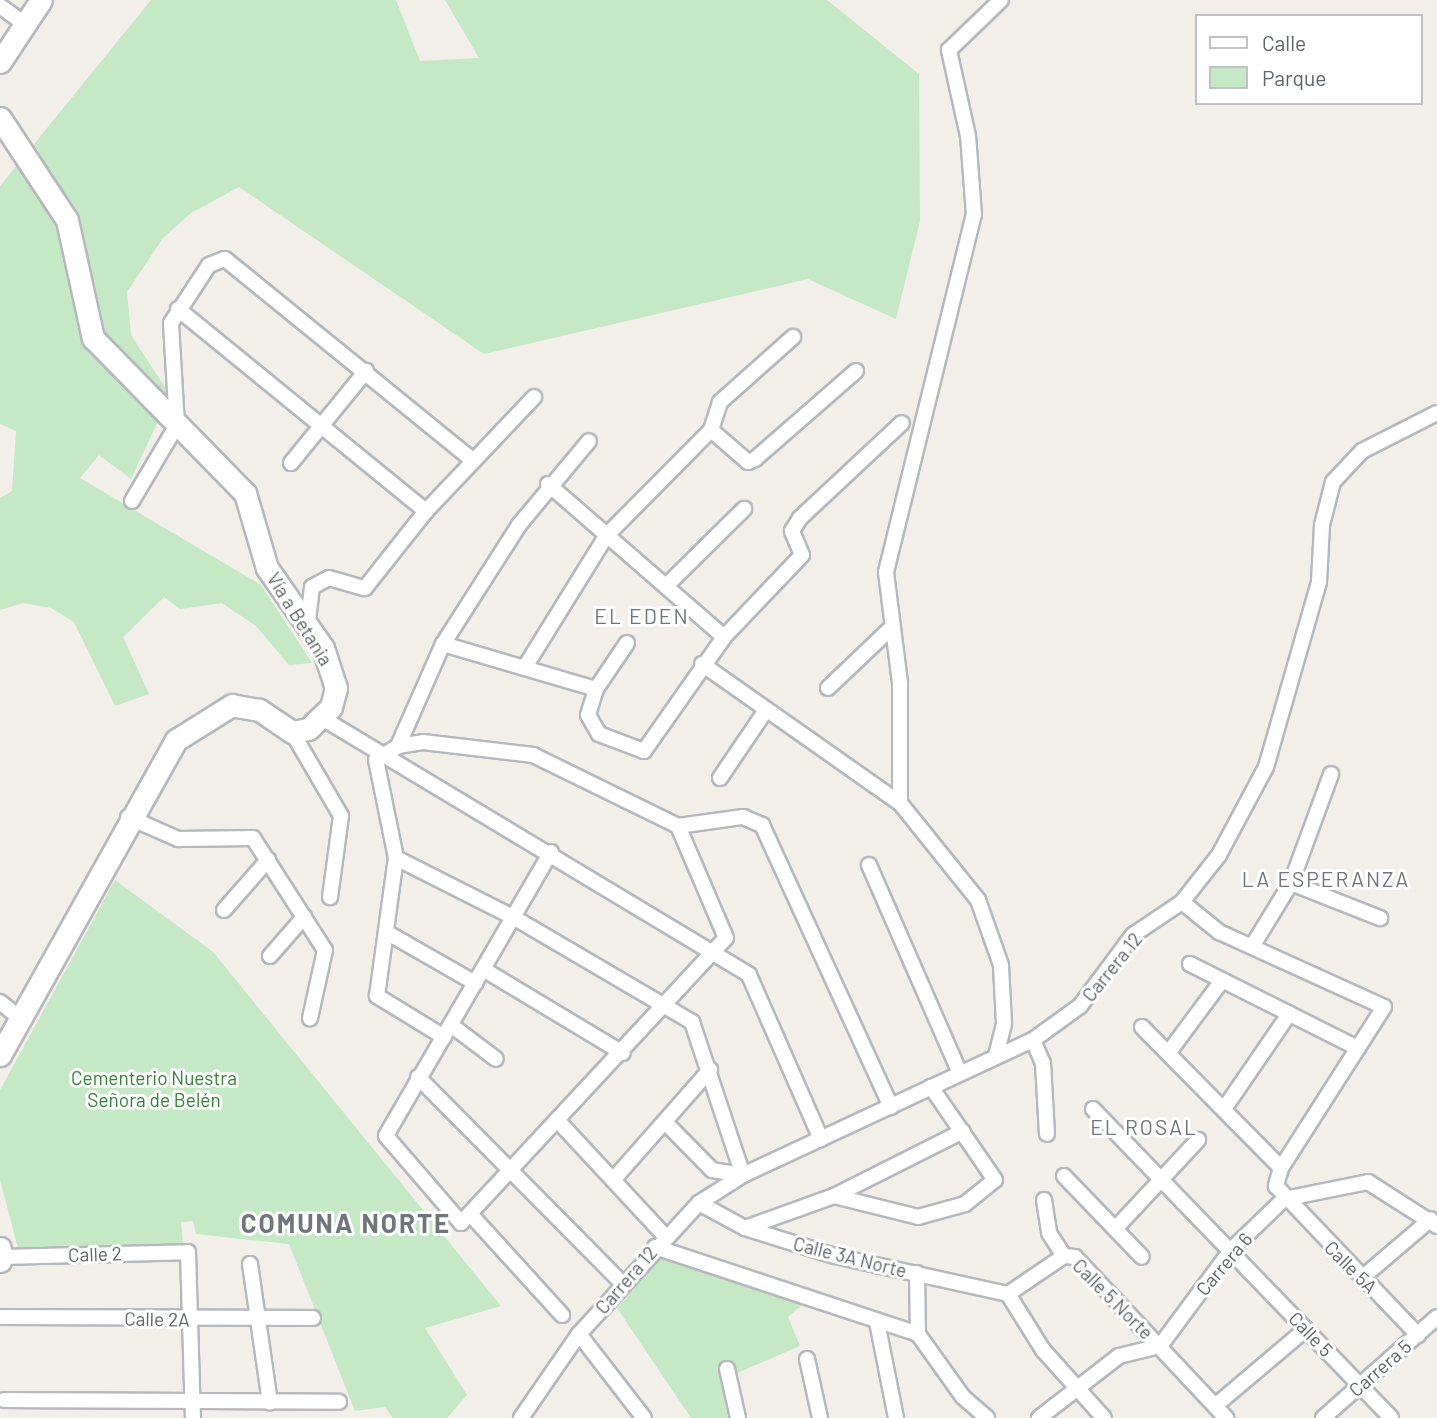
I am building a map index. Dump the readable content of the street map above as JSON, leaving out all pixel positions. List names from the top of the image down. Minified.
{"streets":{"street":["Vía a Betania","Carrera 12","Calle 2","Calle 3A Norte","Carrera 6","Calle 5A","Calle 5 Norte","Calle 2A","Calle 5","Carrera 5"]},"crossings":[["Carrera 12","Calle 3A Norte"],["Calle 2","Calle 2A"],["Carrera 6","Calle 5A"],["Carrera 6","Calle 5 Norte"],["Carrera 6","Calle 5"],["Calle 5A","Carrera 5"],["Calle 5","Carrera 5"]],"districts":["EL EDEN","LA ESPERANZA","EL ROSAL","COMUNA NORTE"],"parks":["Cementerio Nuestra Señora de Belén"],"legend":["Calle","Parque"]}
